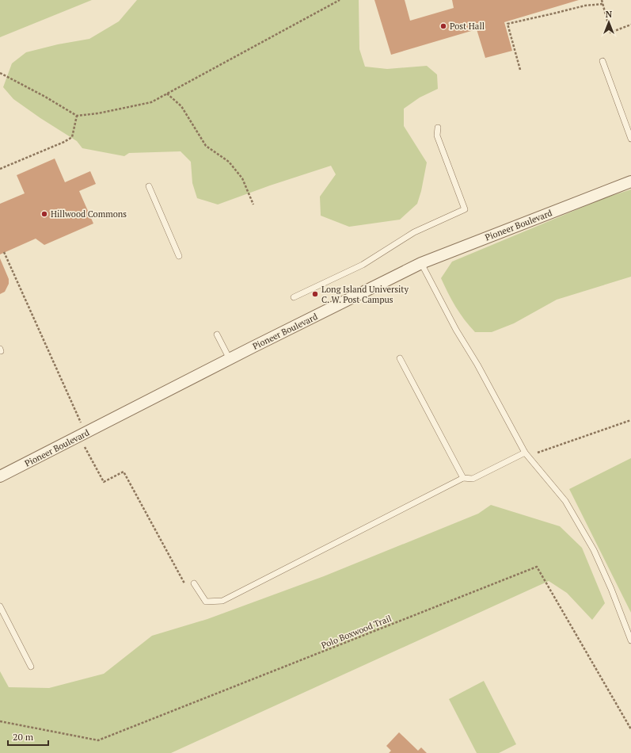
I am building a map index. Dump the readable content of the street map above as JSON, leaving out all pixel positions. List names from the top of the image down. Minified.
{"streets":{"street":["Pioneer Boulevard"],"path":["Polo Boxwood Trail"]},"places":["Post Hall","Hillwood Commons","Long Island University C. W. Post Campus"],"scale_bar":"20 m","north":"top"}
